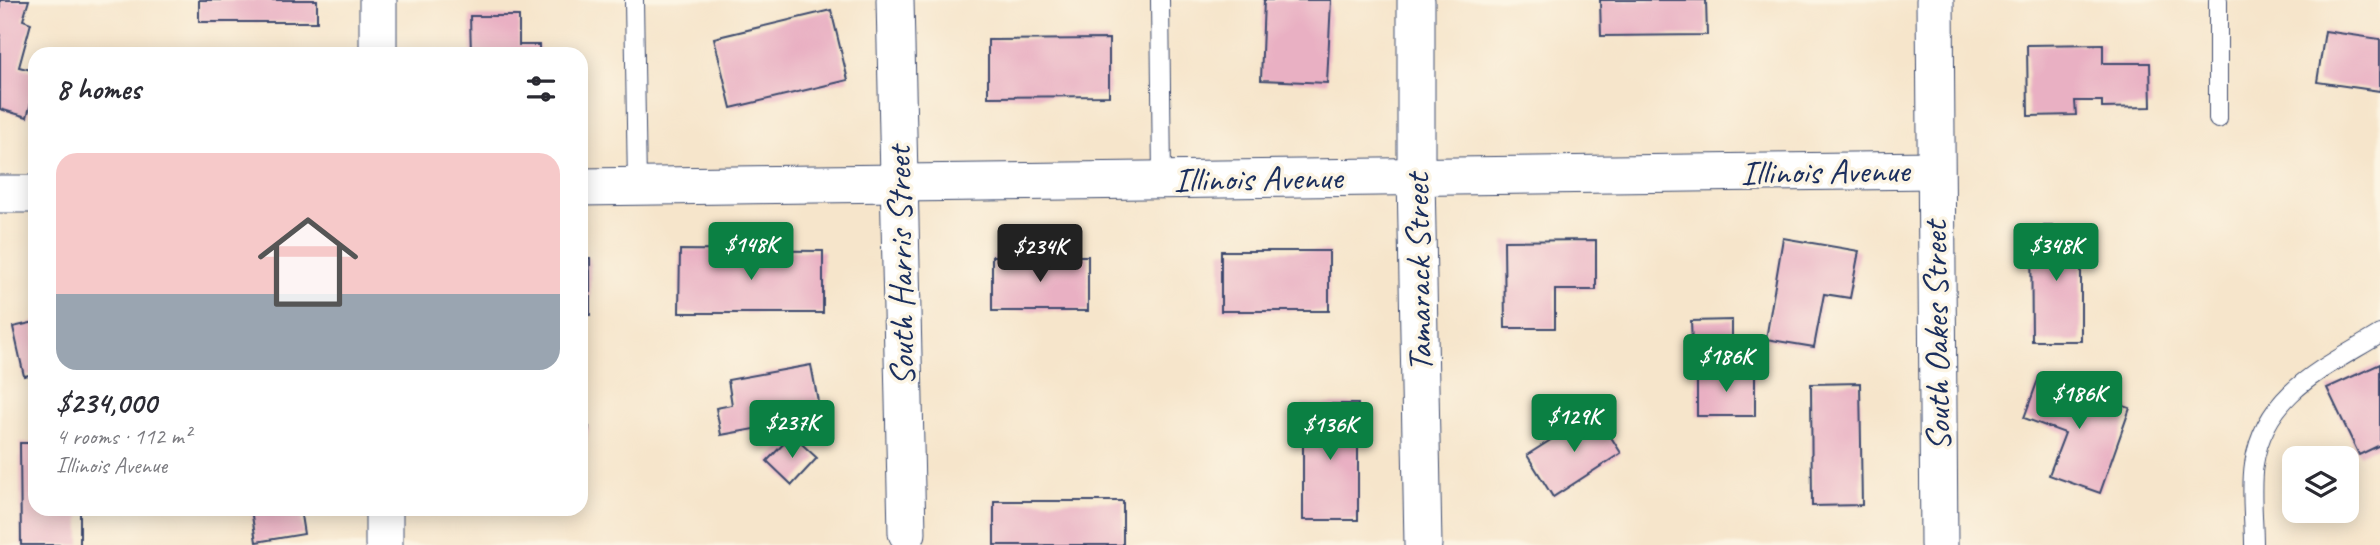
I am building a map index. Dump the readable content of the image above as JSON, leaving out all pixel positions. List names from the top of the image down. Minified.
{"streets":{"street":["Illinois Avenue","South Harris Street","Tamarack Street","South Oakes Street"]},"crossings":[["Illinois Avenue","South Harris Street"],["Illinois Avenue","Tamarack Street"],["Illinois Avenue","South Oakes Street"]],"page":{"heading":"8 homes","list":[{"name":"$234,000","note":"4 rooms · 112 m² · Illinois Avenue"}],"price":["$148K","$348K","$234K","$186K","$186K","$129K","$237K","$136K"]}}
